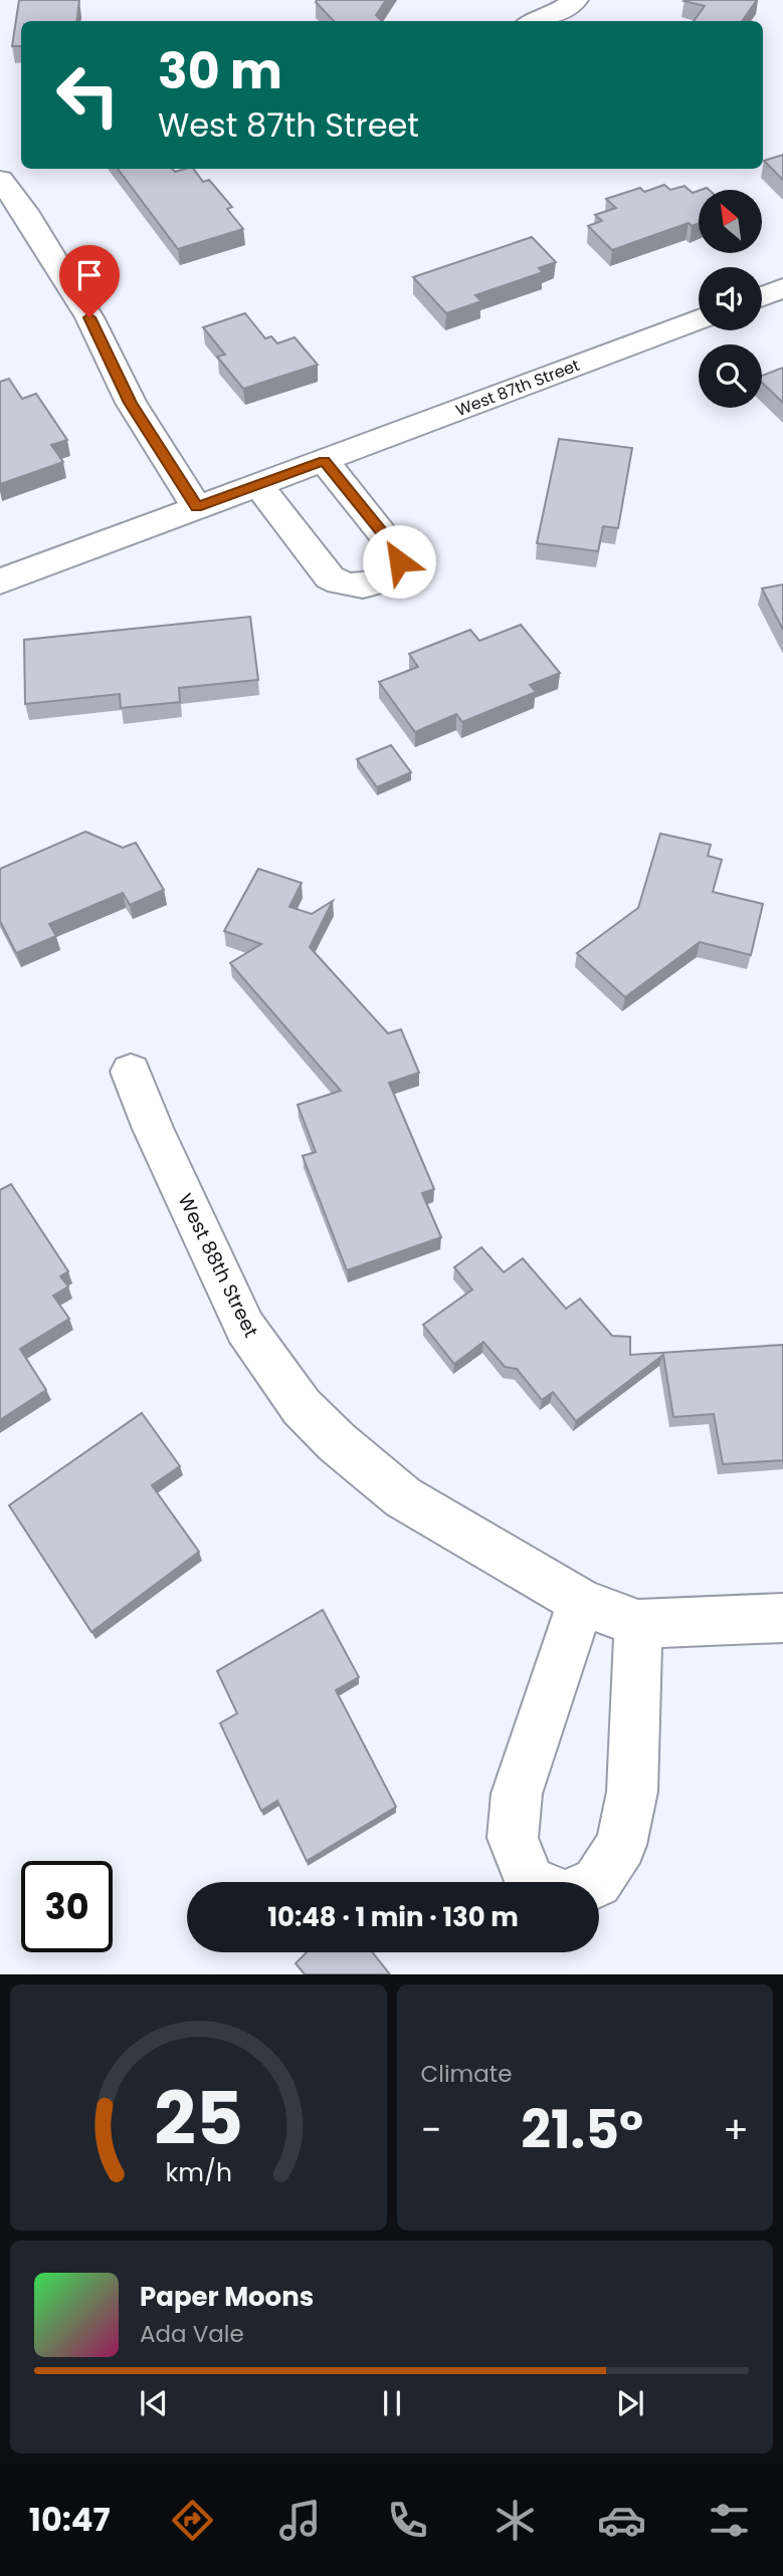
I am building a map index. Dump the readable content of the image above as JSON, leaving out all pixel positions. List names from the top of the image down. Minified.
{"streets":{"street":["West 87th Street","West 88th Street"]},"north":"top left","page":{"turn":["30 m","West 87th Street"],"limit":"30","trip":"10:48 · 1 min · 130 m","tile":"Climate","heat":["−","21.5°","+"],"song":["Paper Moons","Ada Vale"],"tabs":"10:47","gauge":["25","km/h"]}}
